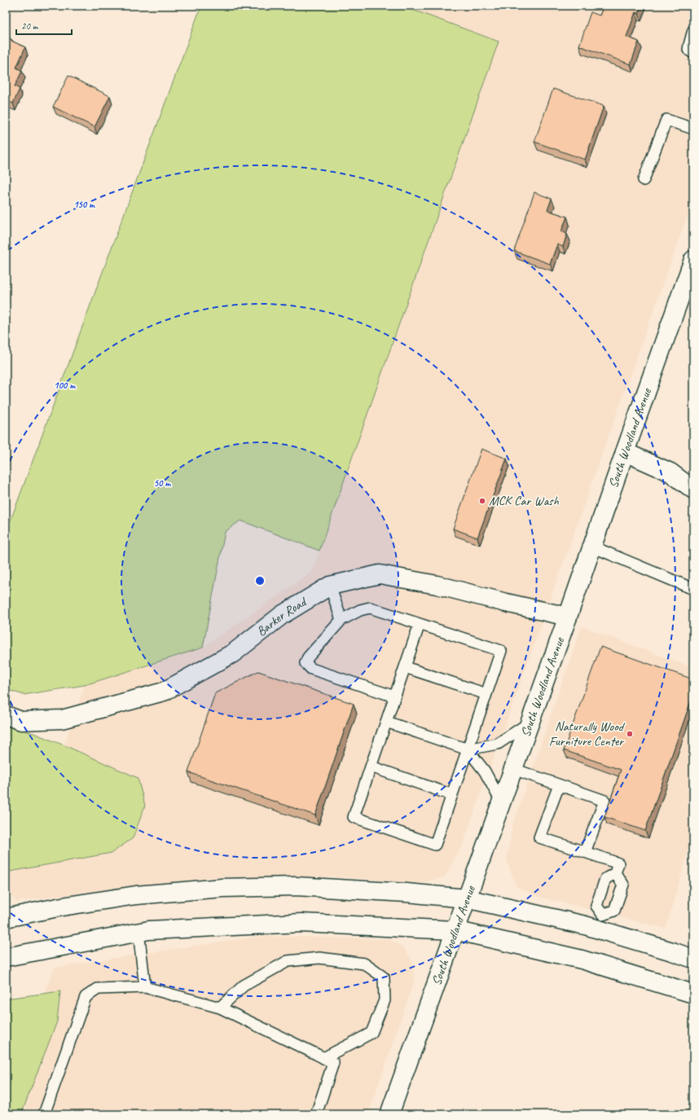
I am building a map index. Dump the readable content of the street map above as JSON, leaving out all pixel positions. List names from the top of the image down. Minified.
{"streets":{"street":["South Woodland Avenue","Barker Road"]},"crossings":[["South Woodland Avenue","Barker Road"]],"places":["MCK Car Wash","Naturally Wood Furniture Center"],"scale_bar":"20 m","rings":["150 m","100 m","50 m"]}
